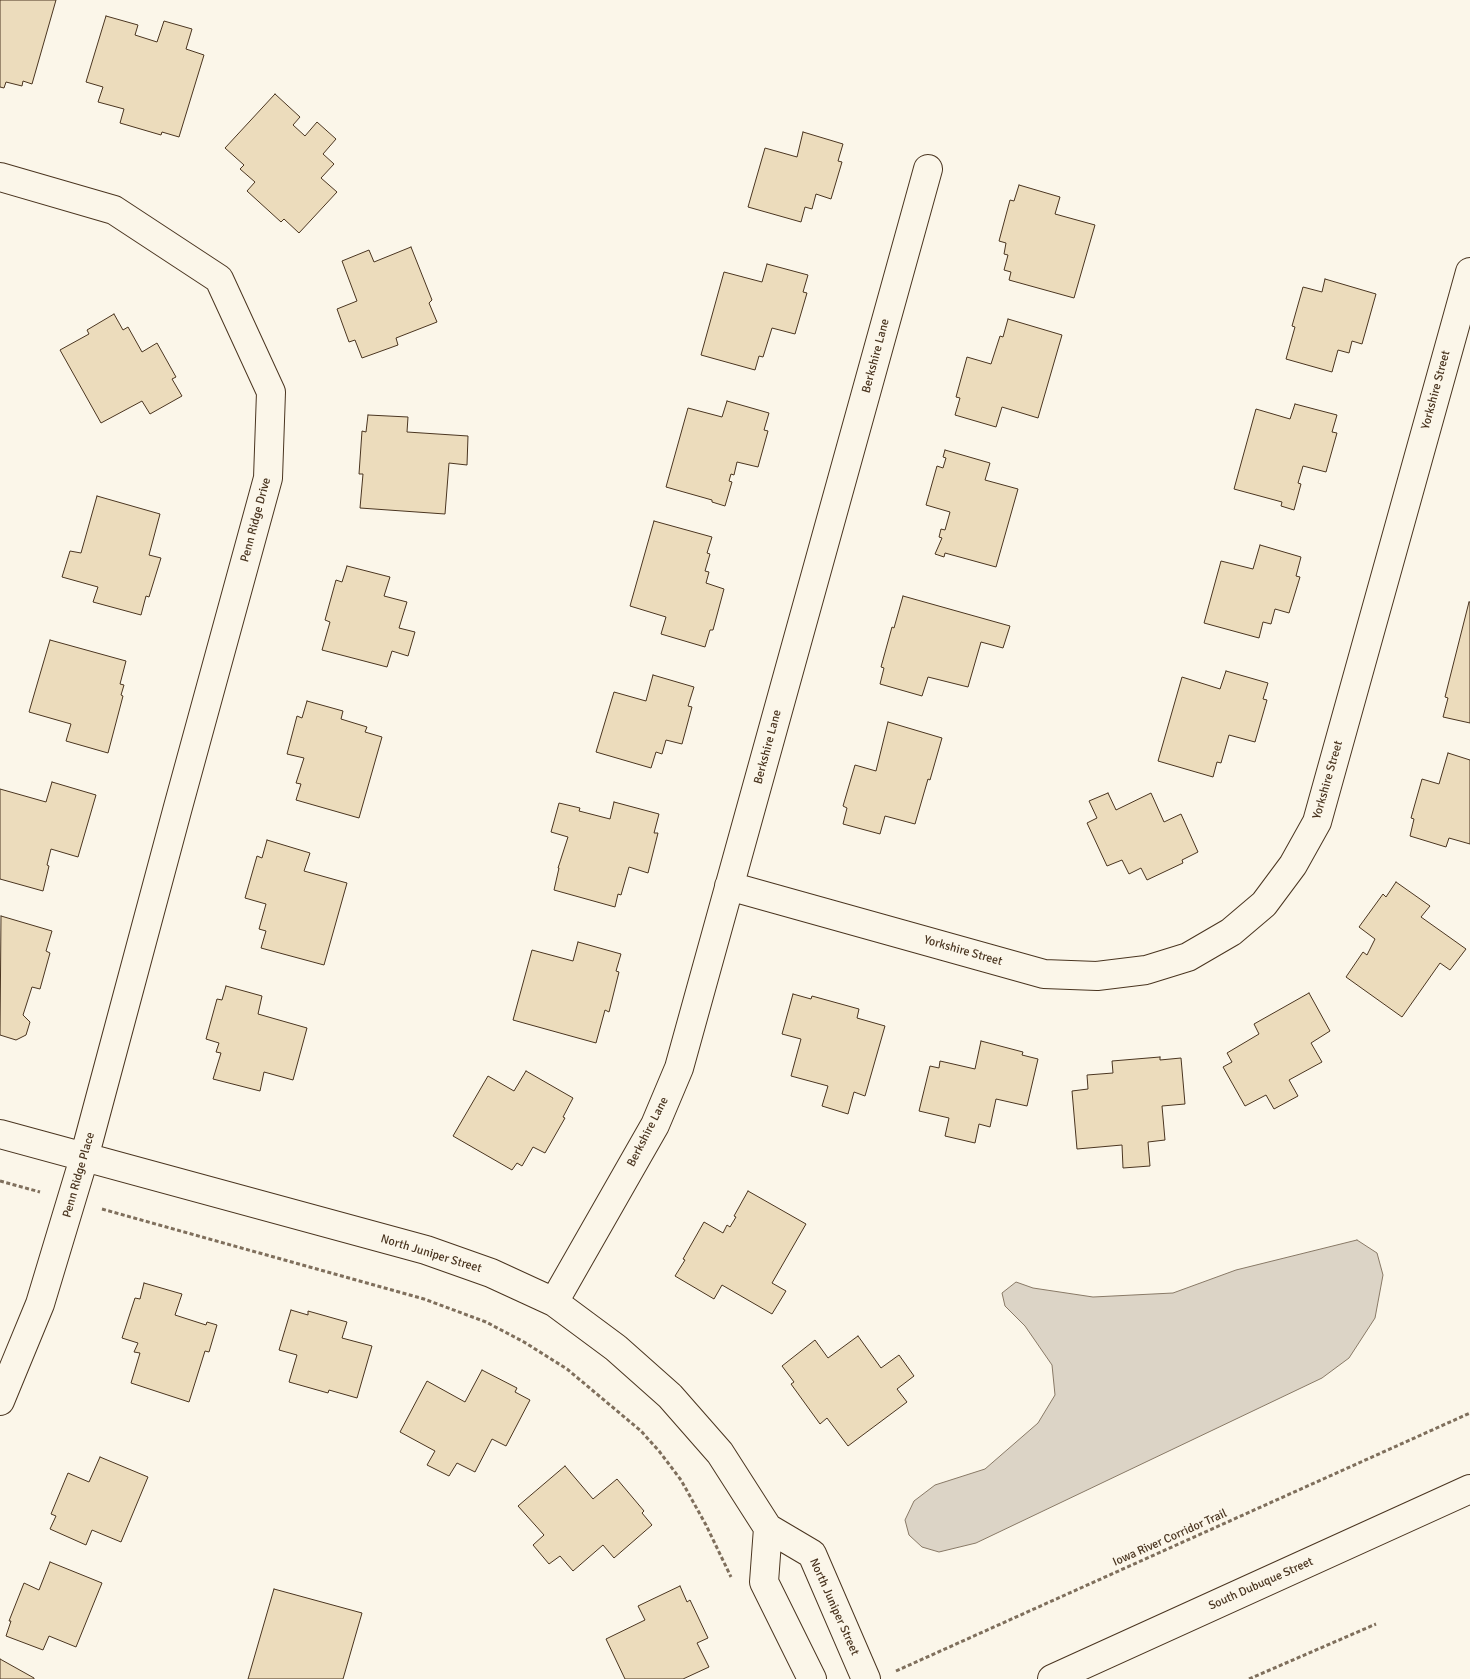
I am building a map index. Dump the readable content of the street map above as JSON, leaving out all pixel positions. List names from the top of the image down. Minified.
{"streets":{"street":["Berkshire Lane","Yorkshire Street","Penn Ridge Drive","Penn Ridge Place","North Juniper Street","South Dubuque Street"],"path":["Iowa River Corridor Trail"]},"crossings":[["Berkshire Lane","Yorkshire Street"],["Berkshire Lane","North Juniper Street"],["Penn Ridge Drive","Penn Ridge Place"],["Penn Ridge Place","North Juniper Street"]]}
